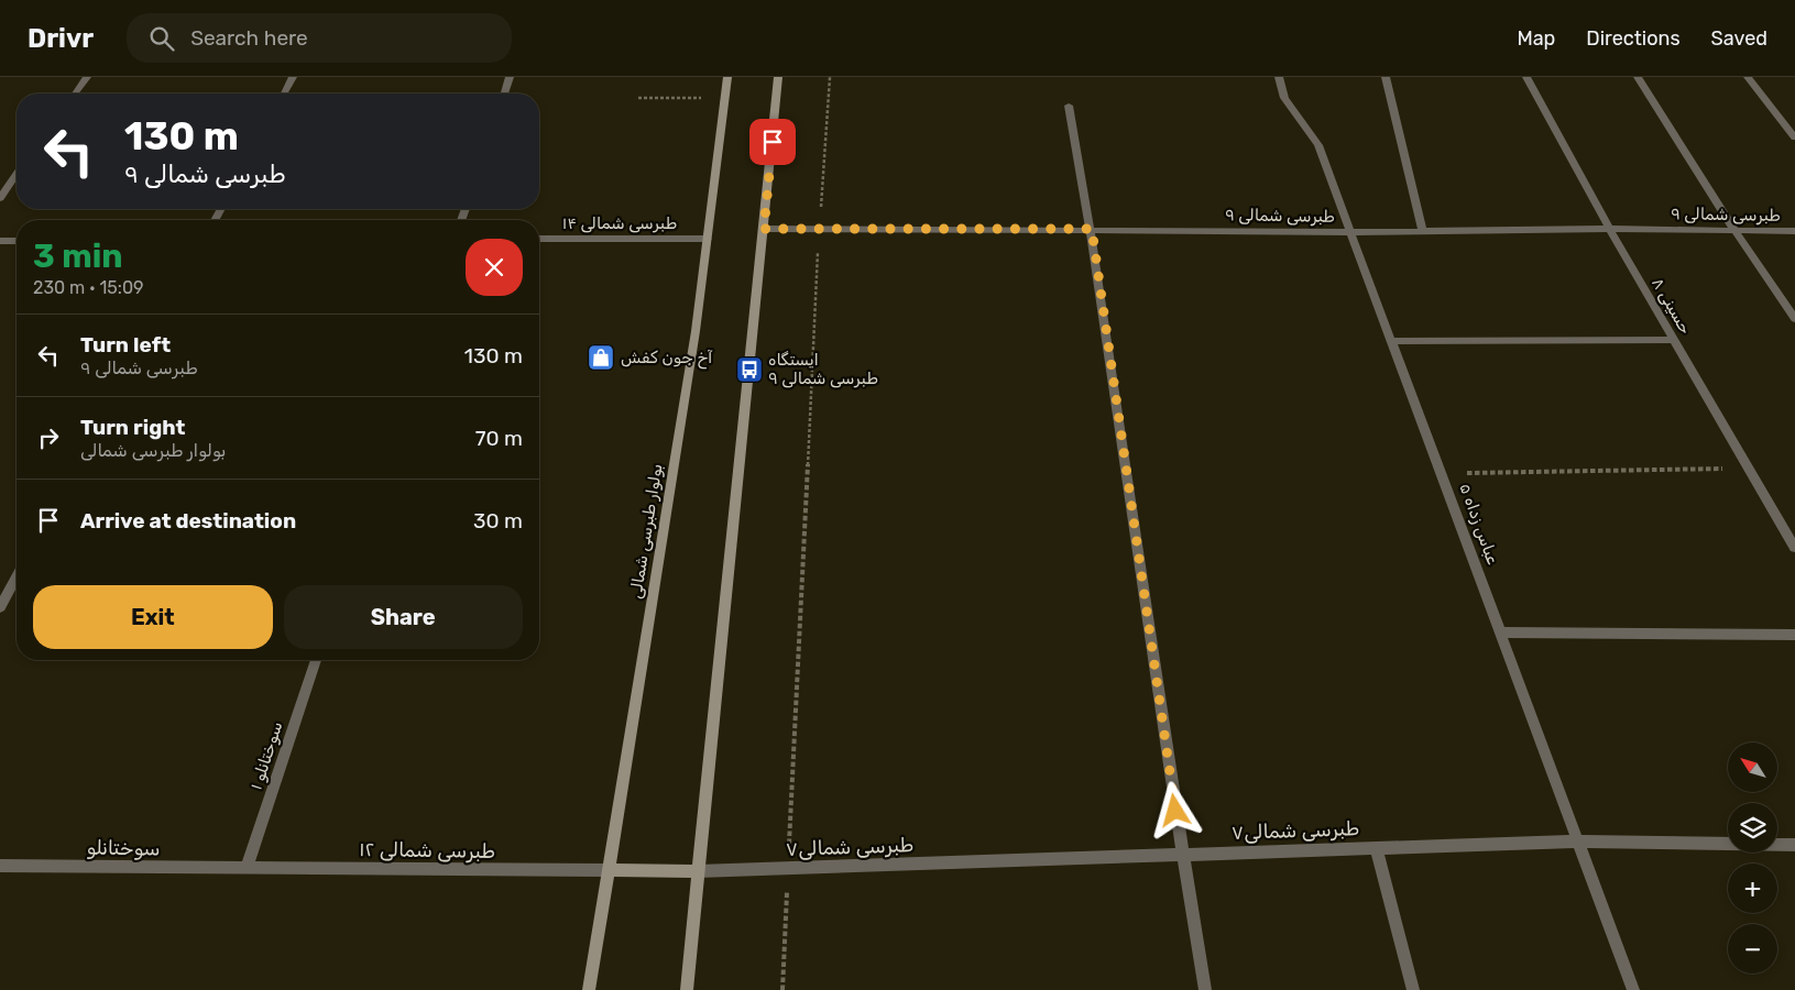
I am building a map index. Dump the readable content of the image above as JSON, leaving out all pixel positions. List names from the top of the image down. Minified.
{"streets":{"main road":["بولوار طبرسی شمالی"],"street":["طبرسی شمالی ۹","طبرسی شمالی ۱۴","حسینی ۸","عباس زداه ۵","سوختانلو ۱","طبرسی شمالی۷","سوختانلو","طبرسی شمالی ۱۲"]},"crossings":[["طبرسی شمالی ۹","حسینی ۸"],["طبرسی شمالی ۹","عباس زداه ۵"],["طبرسی شمالی ۱۴","بولوار طبرسی شمالی"],["عباس زداه ۵","طبرسی شمالی۷"],["بولوار طبرسی شمالی","طبرسی شمالی ۱۲"],["سوختانلو ۱","سوختانلو"],["سوختانلو ۱","طبرسی شمالی ۱۲"],["سوختانلو","طبرسی شمالی ۱۲"]],"places":{"shop":["آخ جون کفش"],"bus stop":["ایستگاه طبرسی شمالی ۹"]},"north":"top left","page":{"header":"Drivr","search":"Search here","nav":["Map","Directions","Saved"],"turn":["130 m","طبرسی شمالی ۹"],"heading":["3 min","230 m · 15:09"],"list":[{"name":"Turn left","note":"طبرسی شمالی ۹","value":"130 m"},{"name":"Turn right","note":"بولوار طبرسی شمالی","value":"70 m"},{"name":"Arrive at destination","value":"30 m"}],"buttons":["Exit","Share"],"map_buttons":["+","−"]}}
